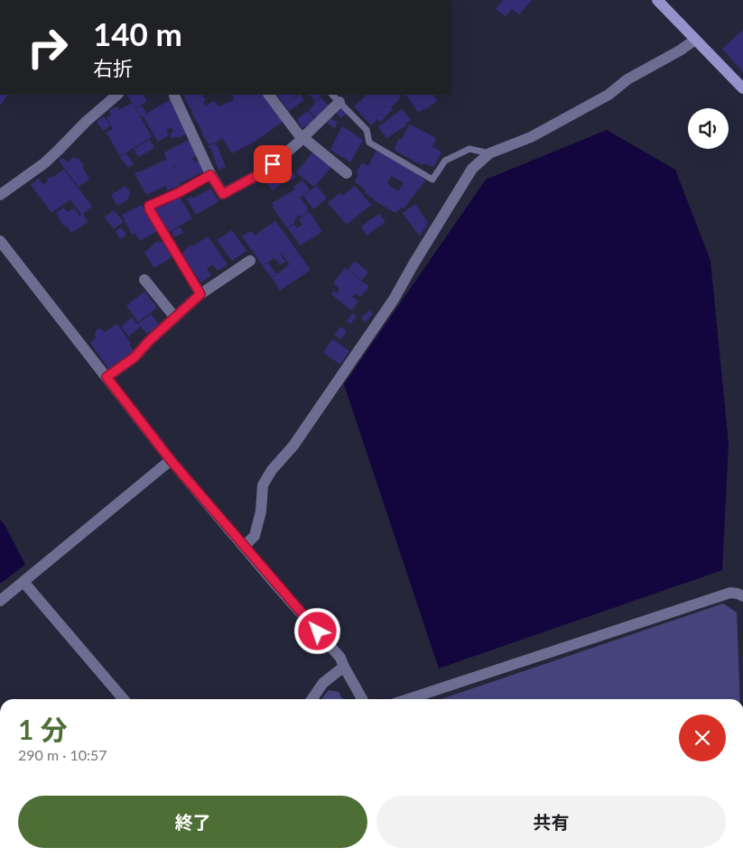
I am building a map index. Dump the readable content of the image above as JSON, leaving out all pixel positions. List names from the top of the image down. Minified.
{"page":{"turn":["140 m","右折"],"heading":["1 分","290 m · 10:57"],"buttons":["終了","共有"]}}
